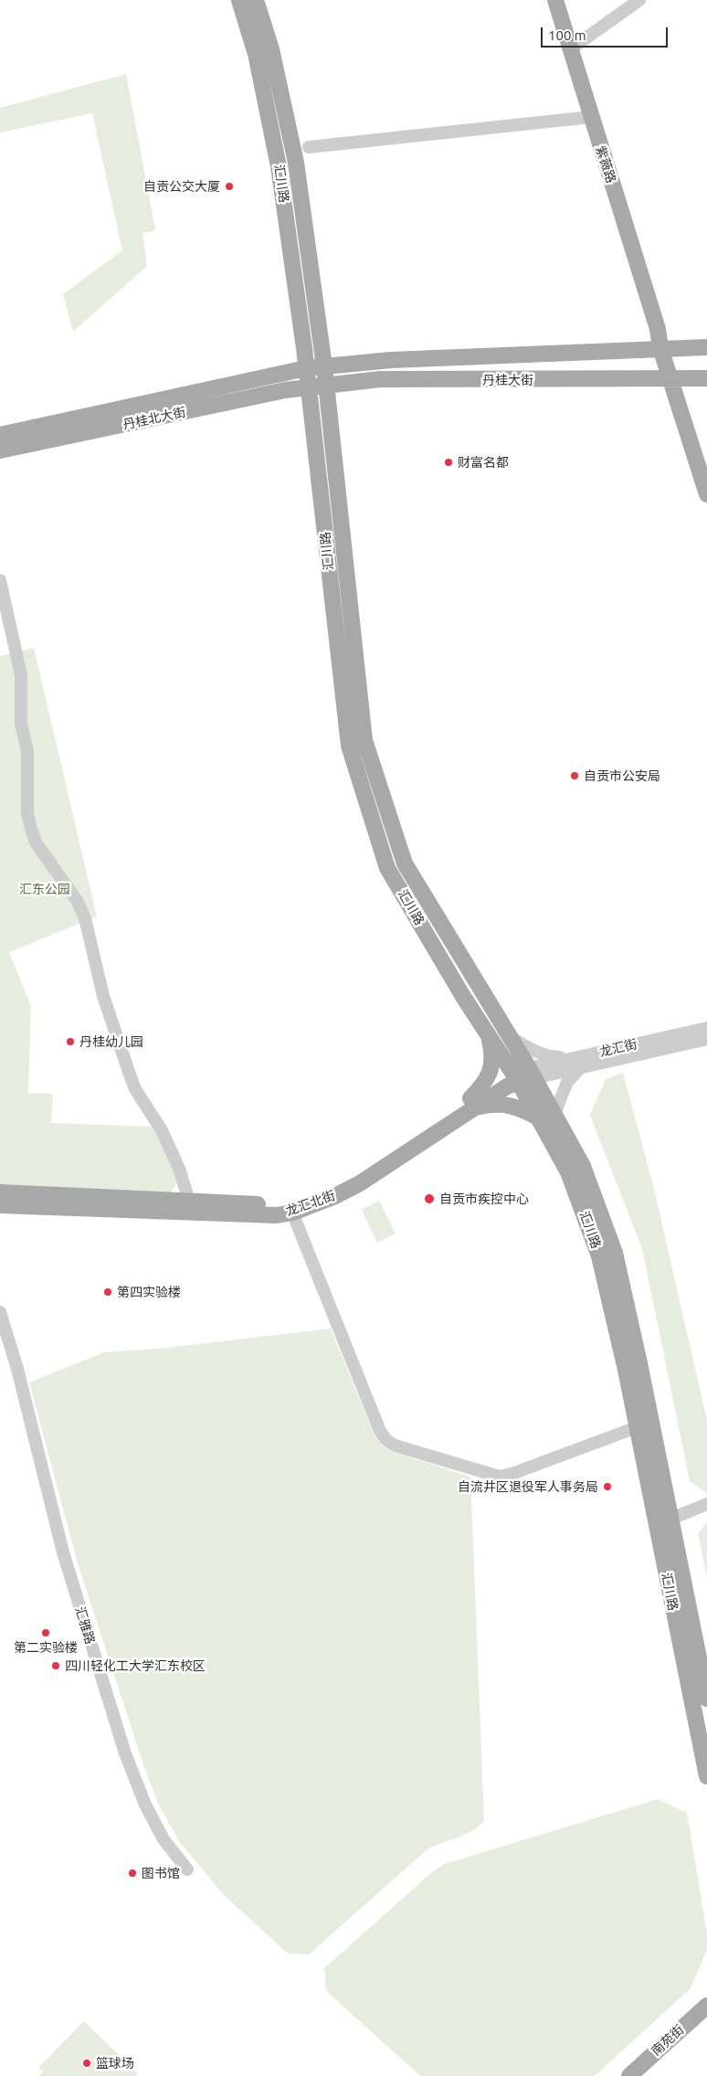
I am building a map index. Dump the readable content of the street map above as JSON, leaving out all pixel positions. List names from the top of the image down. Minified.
{"streets":{"main road":["紫薇路","汇川路","丹桂大街","丹桂北大街","龙汇北街","南苑街"],"street":["龙汇街","汇雅路"]},"crossings":[["紫薇路","丹桂大街"],["紫薇路","丹桂北大街"],["汇川路","丹桂大街"],["汇川路","丹桂北大街"],["汇川路","龙汇街"],["汇川路","龙汇北街"],["丹桂大街","丹桂北大街"],["龙汇街","龙汇北街"]],"parks":["汇东公园"],"places":["自贡公交大厦","财富名都","自贡市公安局","丹桂幼儿园","自贡市疾控中心","第四实验楼","自流井区退役军人事务局","第二实验楼","四川轻化工大学汇东校区","图书馆","篮球场"],"scale_bar":"100 m"}
